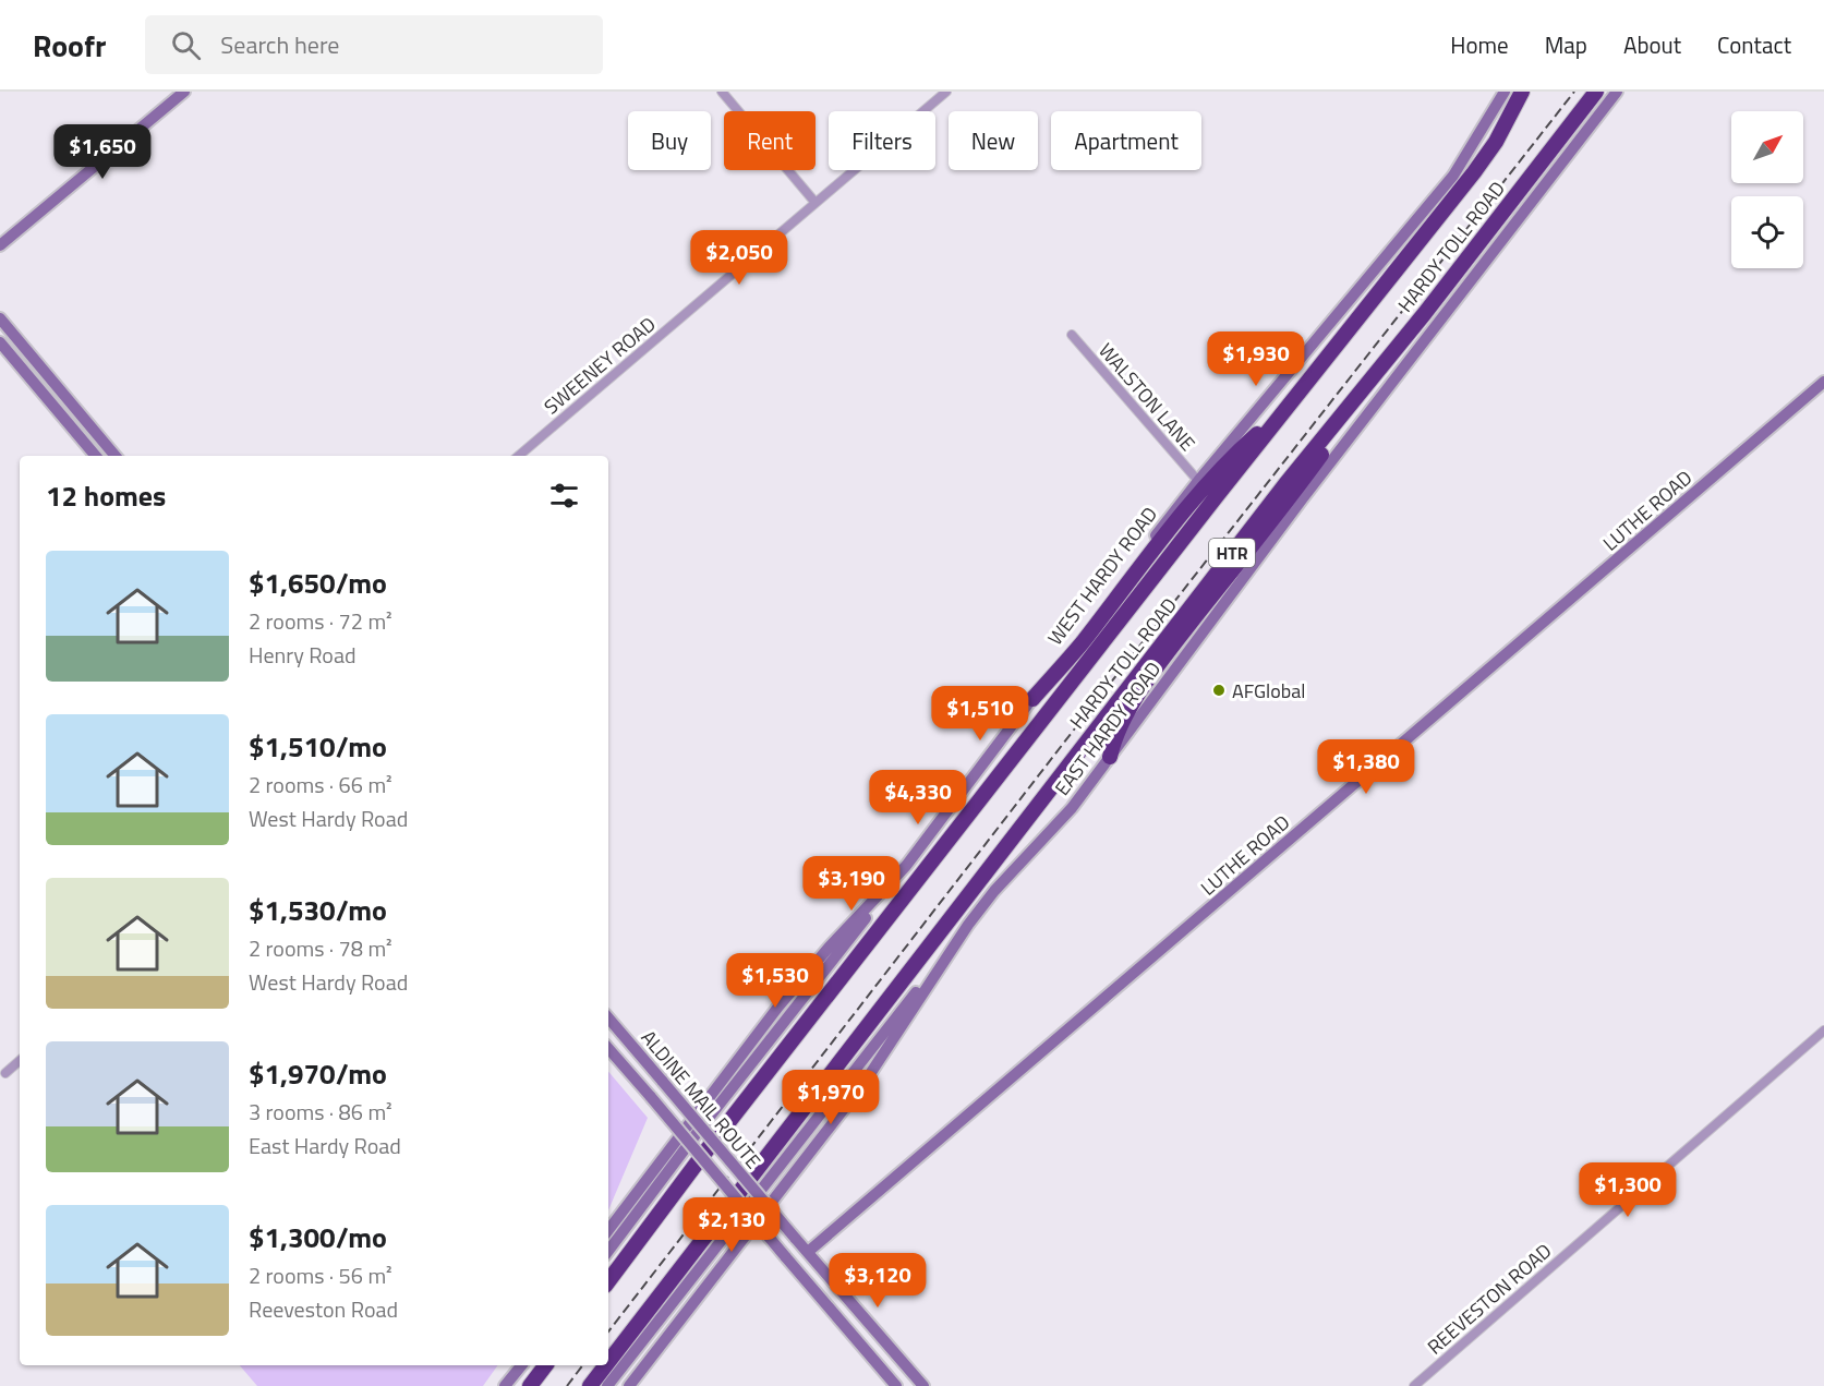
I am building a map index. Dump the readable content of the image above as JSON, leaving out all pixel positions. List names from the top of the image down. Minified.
{"streets":{"highway":["HARDY TOLL ROAD","HTR"],"main road":["LUTHE ROAD","WEST HARDY ROAD","EAST HARDY ROAD","ALDINE MAIL ROUTE"],"street":["SWEENEY ROAD","WALSTON LANE","REEVESTON ROAD"]},"crossings":[["WALSTON LANE","WEST HARDY ROAD"],["LUTHE ROAD","ALDINE MAIL ROUTE"]],"places":["AFGlobal"],"north":"top right","page":{"header":"Roofr","search":"Search here","nav":["Home","Map","About","Contact"],"chip":["Buy","Rent","Filters","New","Apartment"],"price":["$1,650","$2,050","$1,930","$1,510","$1,380","$4,330","$3,190","$1,530","$1,970","$1,300","$2,130","$3,120"],"heading":"12 homes","list":[{"name":"$1,650/mo","note":"2 rooms · 72 m² · Henry Road"},{"name":"$1,510/mo","note":"2 rooms · 66 m² · West Hardy Road"},{"name":"$1,530/mo","note":"2 rooms · 78 m² · West Hardy Road"},{"name":"$1,970/mo","note":"3 rooms · 86 m² · East Hardy Road"},{"name":"$1,300/mo","note":"2 rooms · 56 m² · Reeveston Road"}]}}
